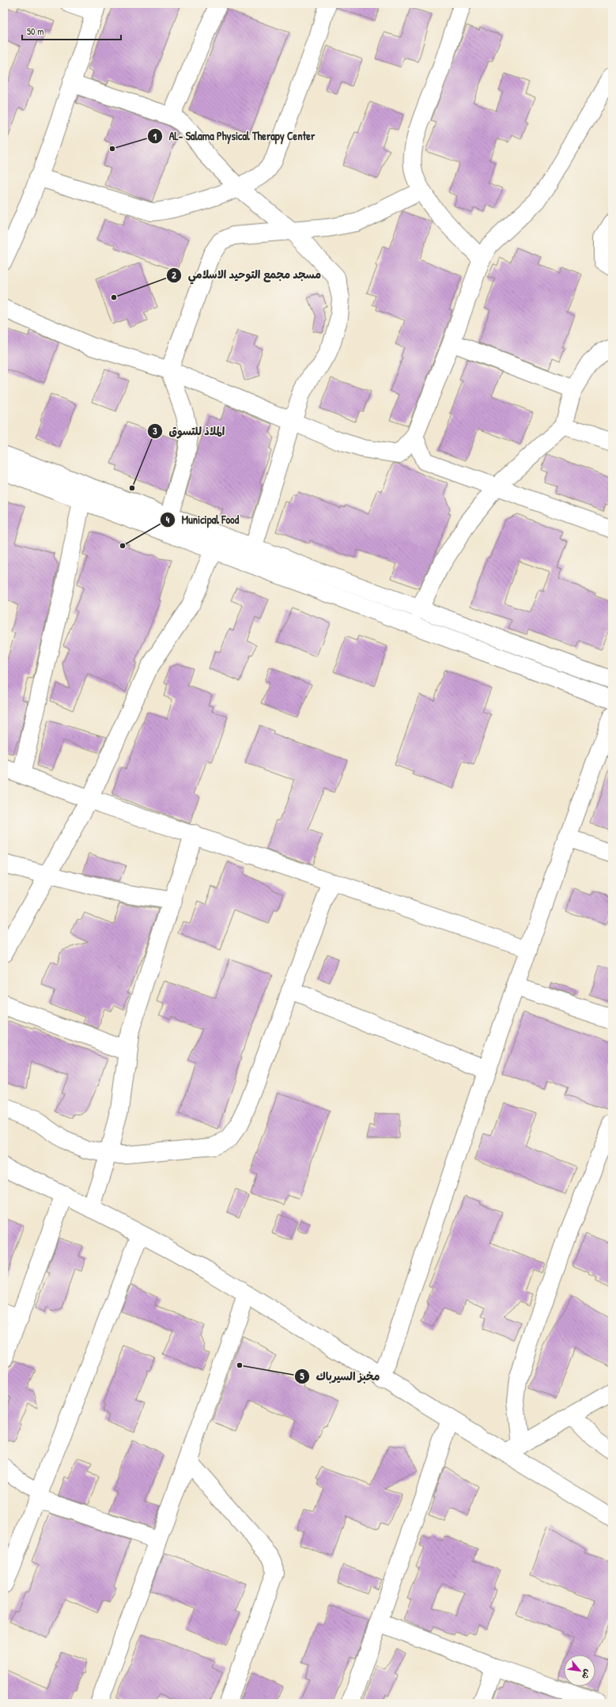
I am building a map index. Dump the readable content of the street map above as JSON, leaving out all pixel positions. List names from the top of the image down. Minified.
{"places":["AL- Salama Physical Therapy Center","مسجد مجمع التوحيد الاسلامي","الملاذ للتسوق","Municipal Food","مخبز السيرباك"],"scale_bar":"50 m","north":"bottom right"}
